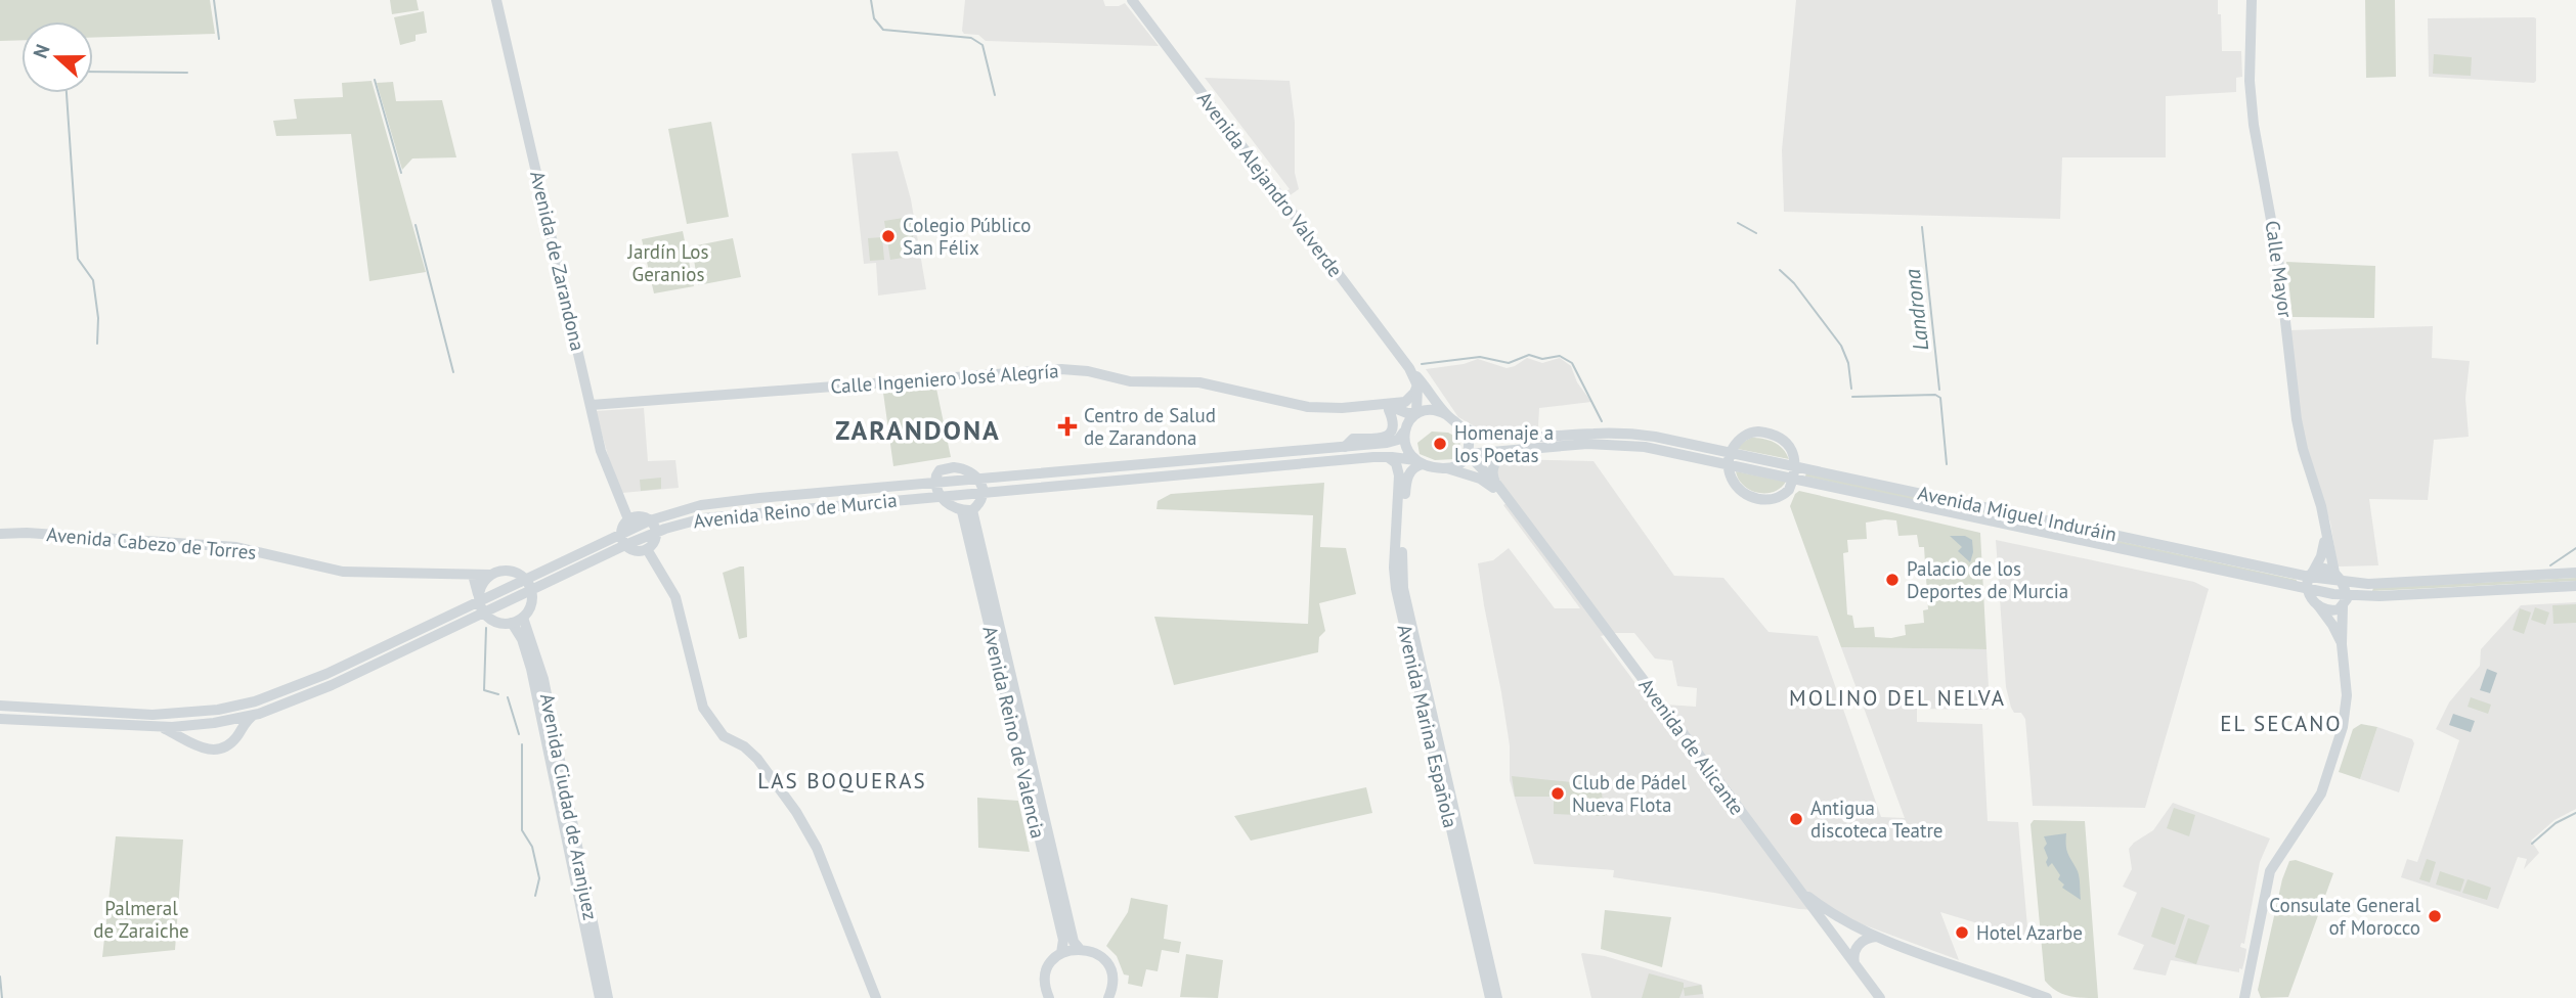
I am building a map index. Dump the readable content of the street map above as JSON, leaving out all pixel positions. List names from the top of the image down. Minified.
{"streets":{"main road":["Avenida Alejandro Valverde","Avenida de Zarandona","Calle Mayor","Calle Ingeniero José Alegría","Avenida Reino de Murcia","Avenida Miguel Induráin","Avenida Cabezo de Torres","Avenida Marina Española","Avenida Reino de Valencia","Avenida de Alicante","Avenida Ciudad de Aranjuez"]},"crossings":[["Avenida de Zarandona","Calle Ingeniero José Alegría"],["Calle Mayor","Avenida Miguel Induráin"],["Avenida Reino de Murcia","Avenida Miguel Induráin"],["Avenida Reino de Murcia","Avenida Marina Española"],["Avenida Reino de Murcia","Avenida de Alicante"],["Avenida Miguel Induráin","Avenida Marina Española"],["Avenida Miguel Induráin","Avenida de Alicante"],["Avenida Marina Española","Avenida de Alicante"]],"districts":["ZARANDONA","MOLINO DEL NELVA","EL SECANO","LAS BOQUERAS"],"water":["Landrona"],"parks":["Jardín Los Geranios","Palmeral de Zaraiche"],"places":{"other":["Colegio Público San Félix","Homenaje a los Poetas","Palacio de los Deportes de Murcia","Club de Pádel Nueva Flota","Antigua discoteca Teatre","Consulate General of Morocco","Hotel Azarbe"],"health":["Centro de Salud de Zarandona"]},"north":"left"}
